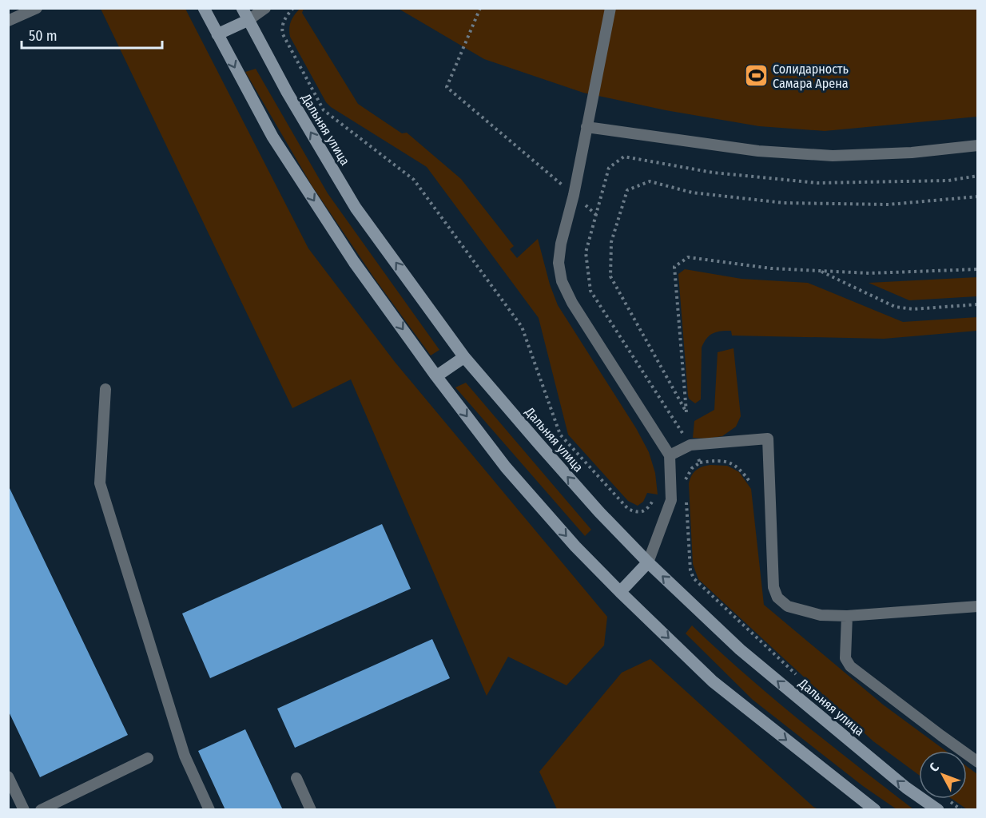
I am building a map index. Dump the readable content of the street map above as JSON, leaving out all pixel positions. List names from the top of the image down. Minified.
{"streets":{"main road":["Дальняя улица"]},"places":{"sports":["Солидарность Самара Арена"]},"scale_bar":"50 m","north":"top left"}
